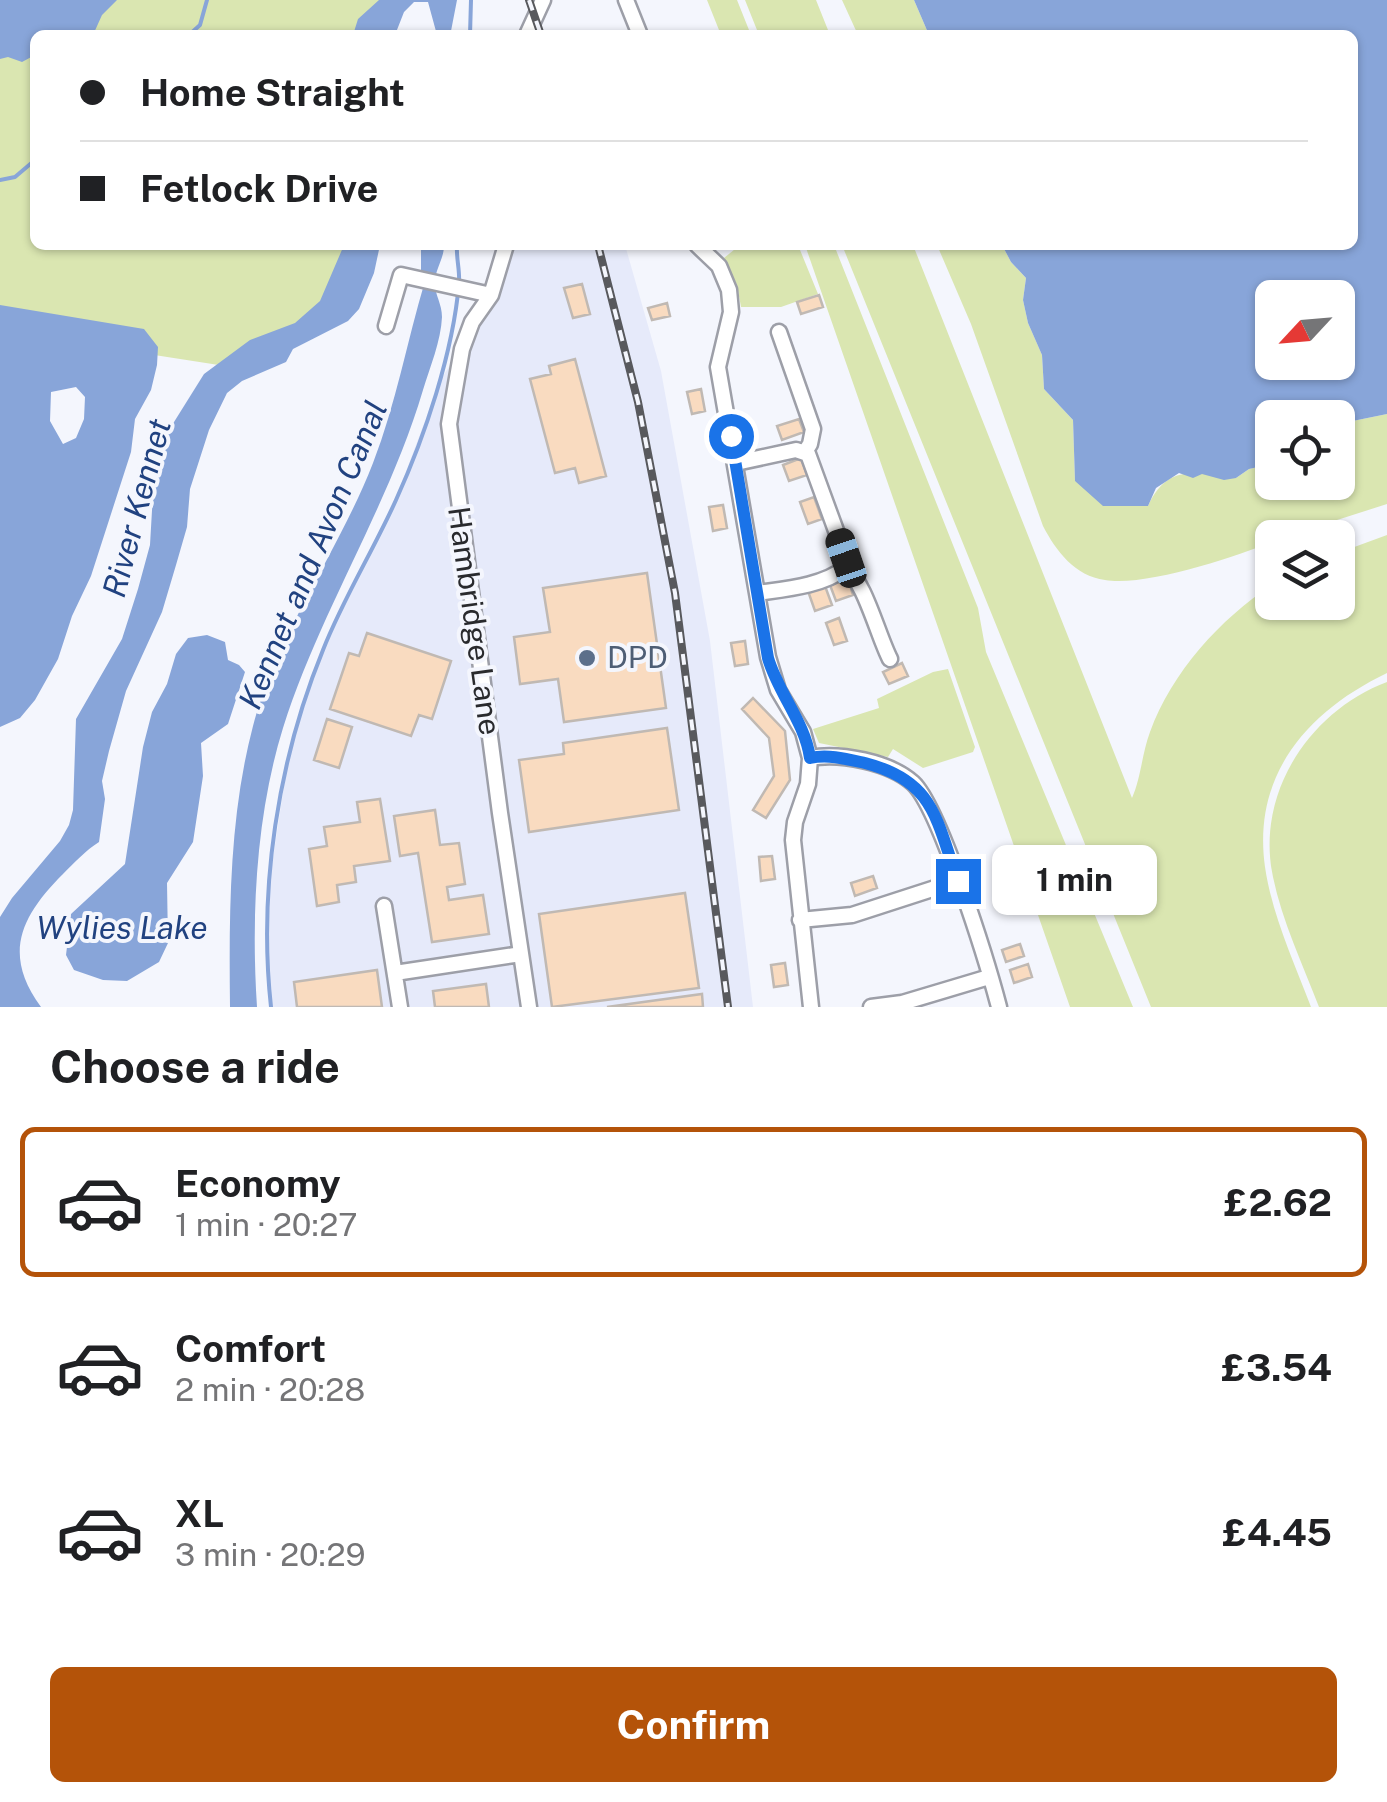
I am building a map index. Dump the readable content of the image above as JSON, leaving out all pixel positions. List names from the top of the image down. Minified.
{"streets":{"street":["Hambridge Lane"]},"water":["River Kennet","Kennet and Avon Canal","Wylies Lake"],"places":["DPD"],"north":"bottom left","page":{"banner":["Home Straight","Fetlock Drive"],"bubble":"1 min","heading":"Choose a ride","list":[{"name":"Economy","note":"1 min · 20:27","value":"£2.62"},{"name":"Comfort","note":"2 min · 20:28","value":"£3.54"},{"name":"XL","note":"3 min · 20:29","value":"£4.45"}],"buttons":"Confirm"}}
